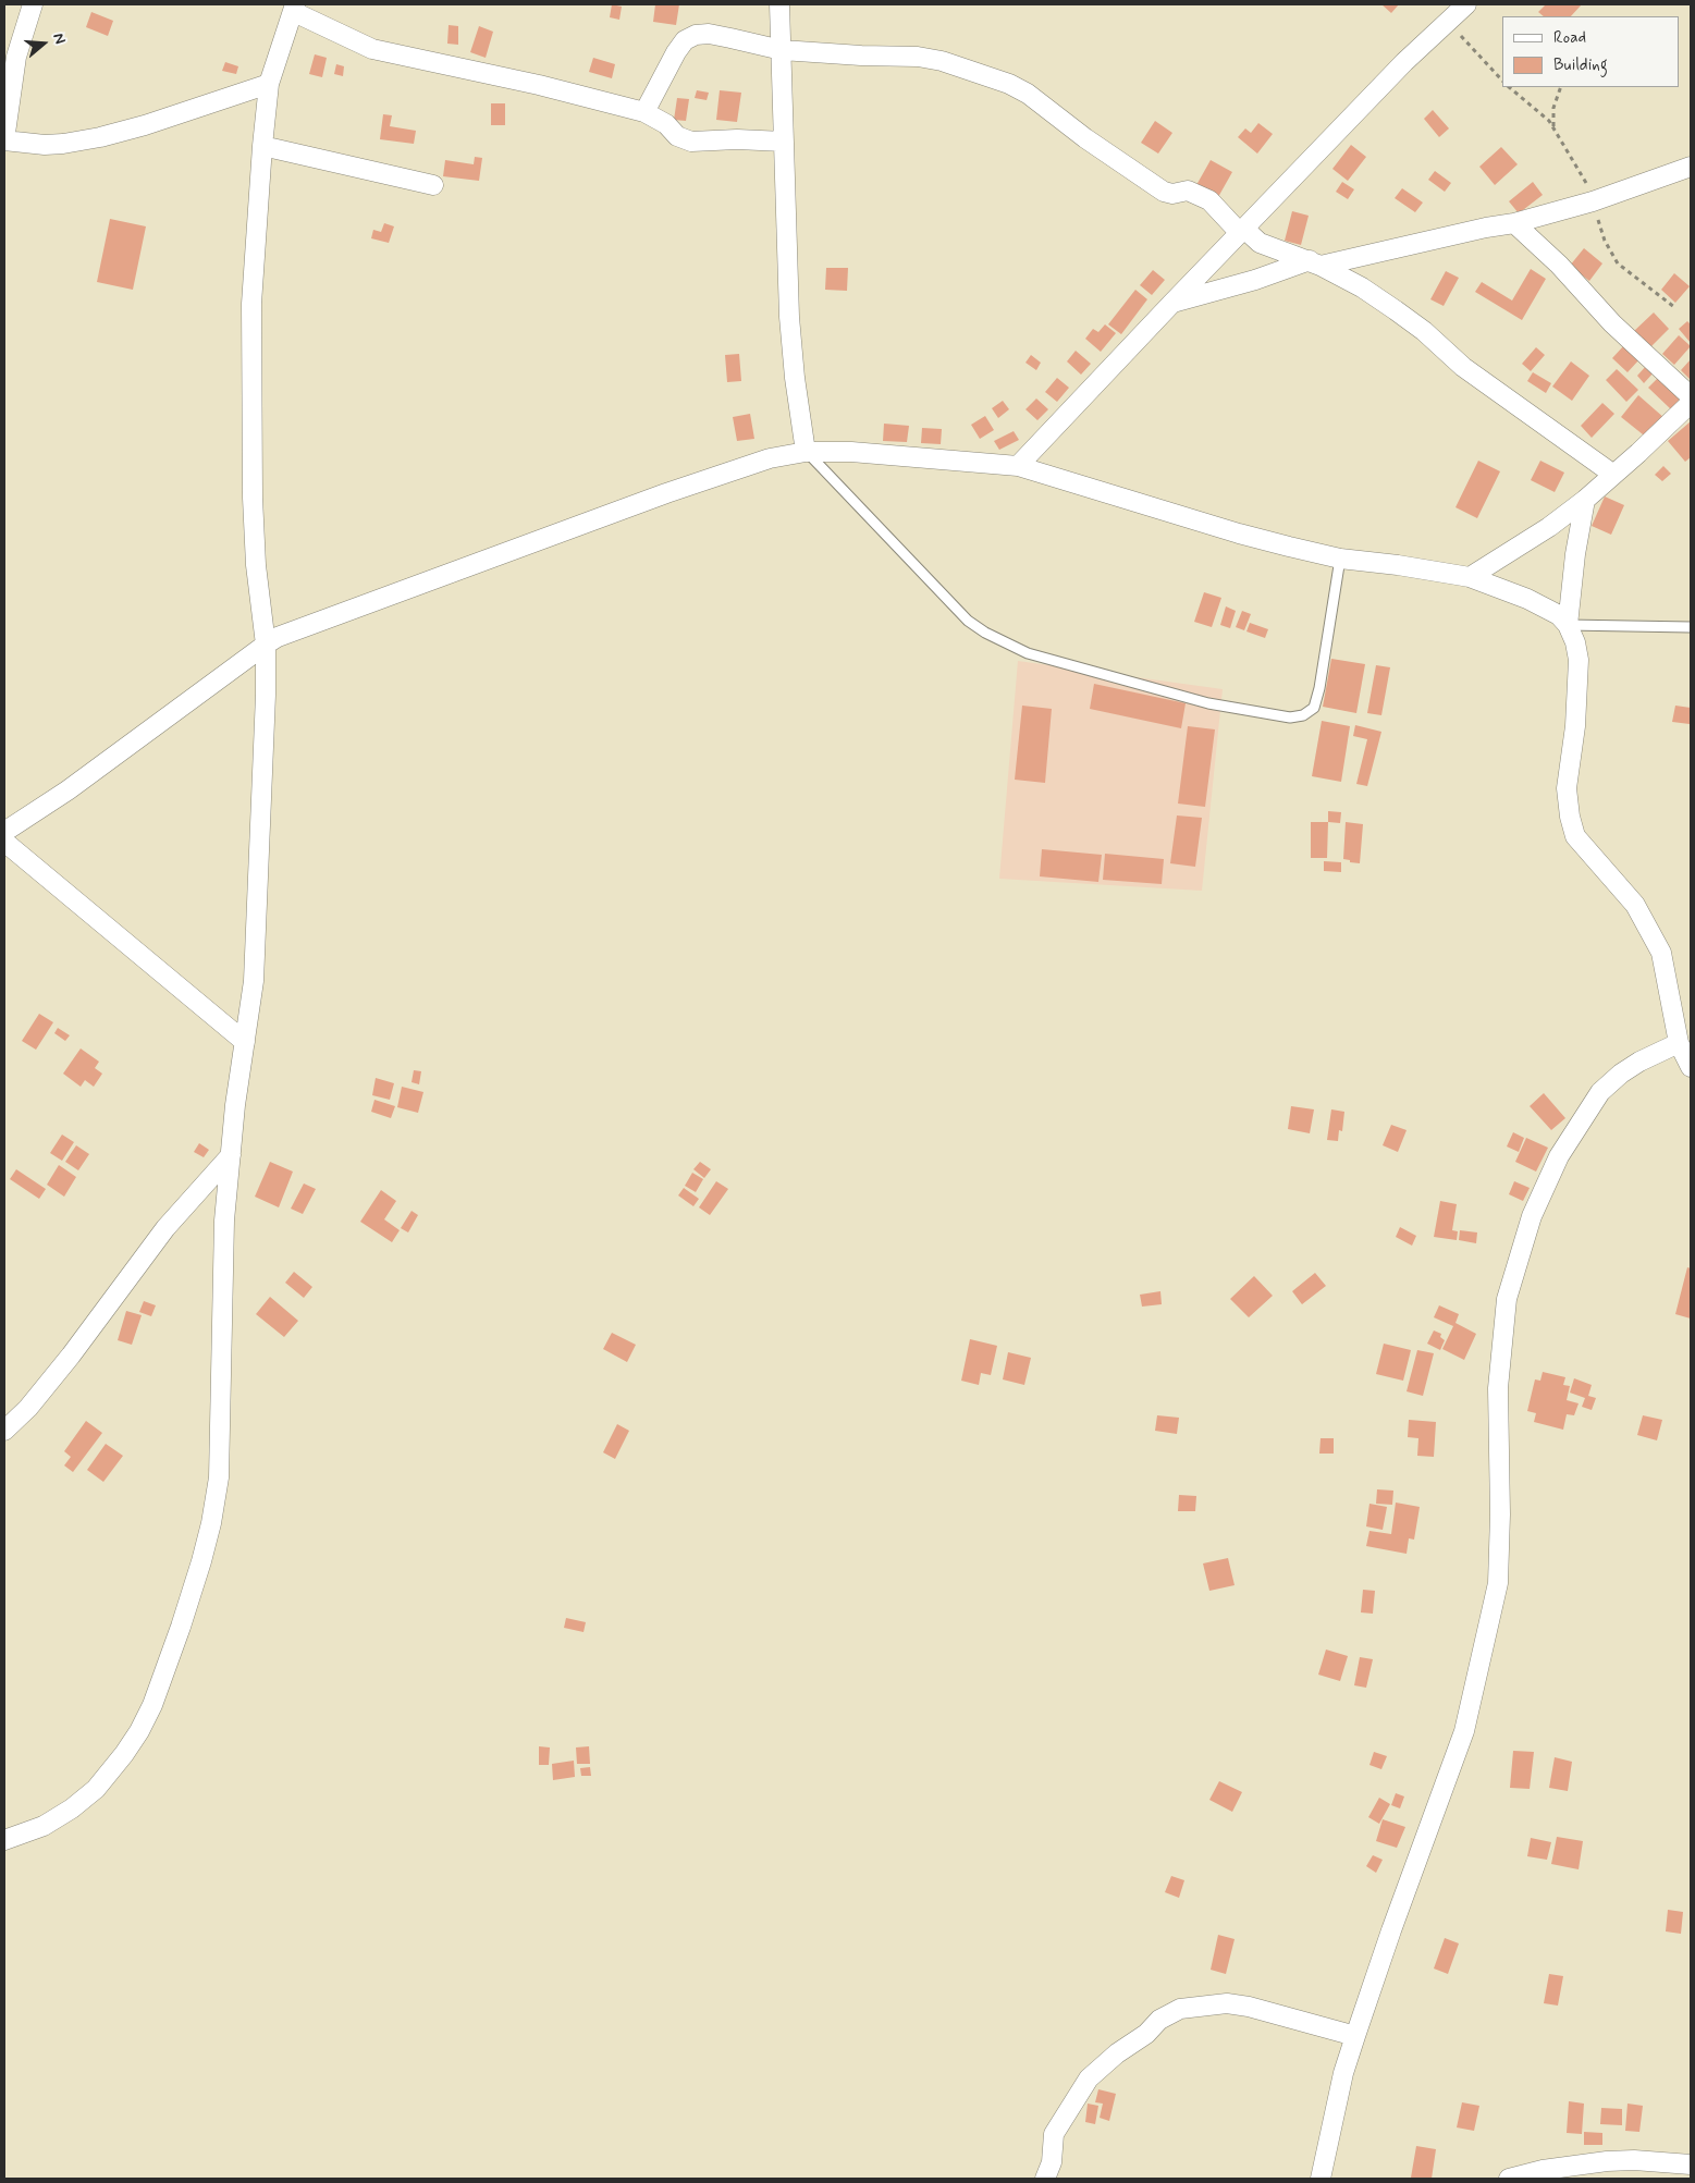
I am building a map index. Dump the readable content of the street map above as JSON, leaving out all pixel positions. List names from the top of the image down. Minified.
{"legend":["Road","Building"],"north":"right"}
